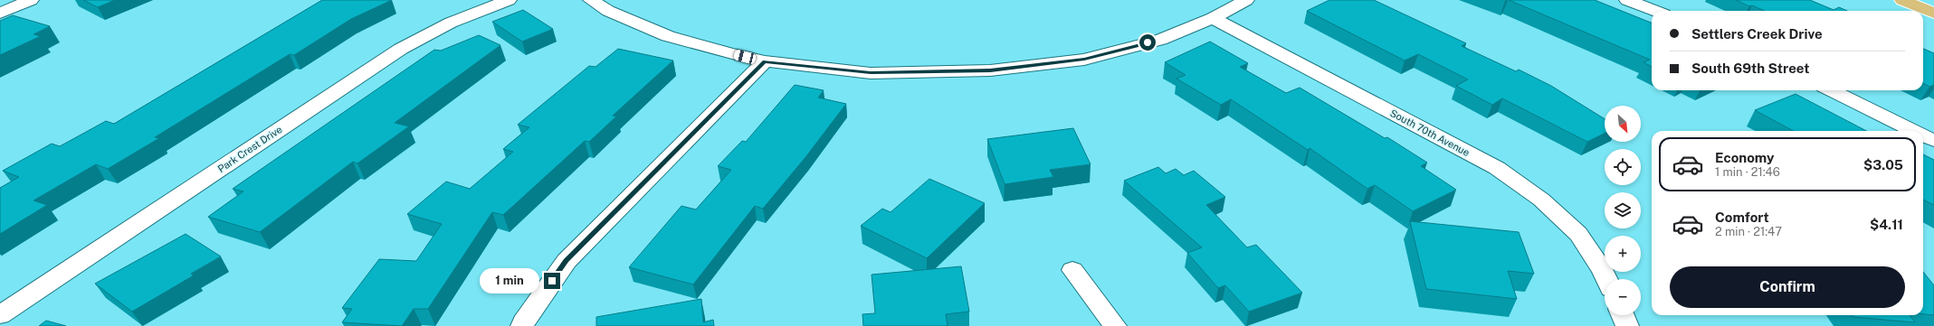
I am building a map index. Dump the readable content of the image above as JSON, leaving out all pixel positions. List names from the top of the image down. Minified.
{"streets":{"street":["South 70th Avenue","Park Crest Drive"]},"north":"bottom right","page":{"banner":["Settlers Creek Drive","South 69th Street"],"map_buttons":["+","−"],"list":[{"name":"Economy","note":"1 min · 21:46","value":"$3.05"},{"name":"Comfort","note":"2 min · 21:47","value":"$4.11"}],"buttons":"Confirm","bubble":"1 min"}}
